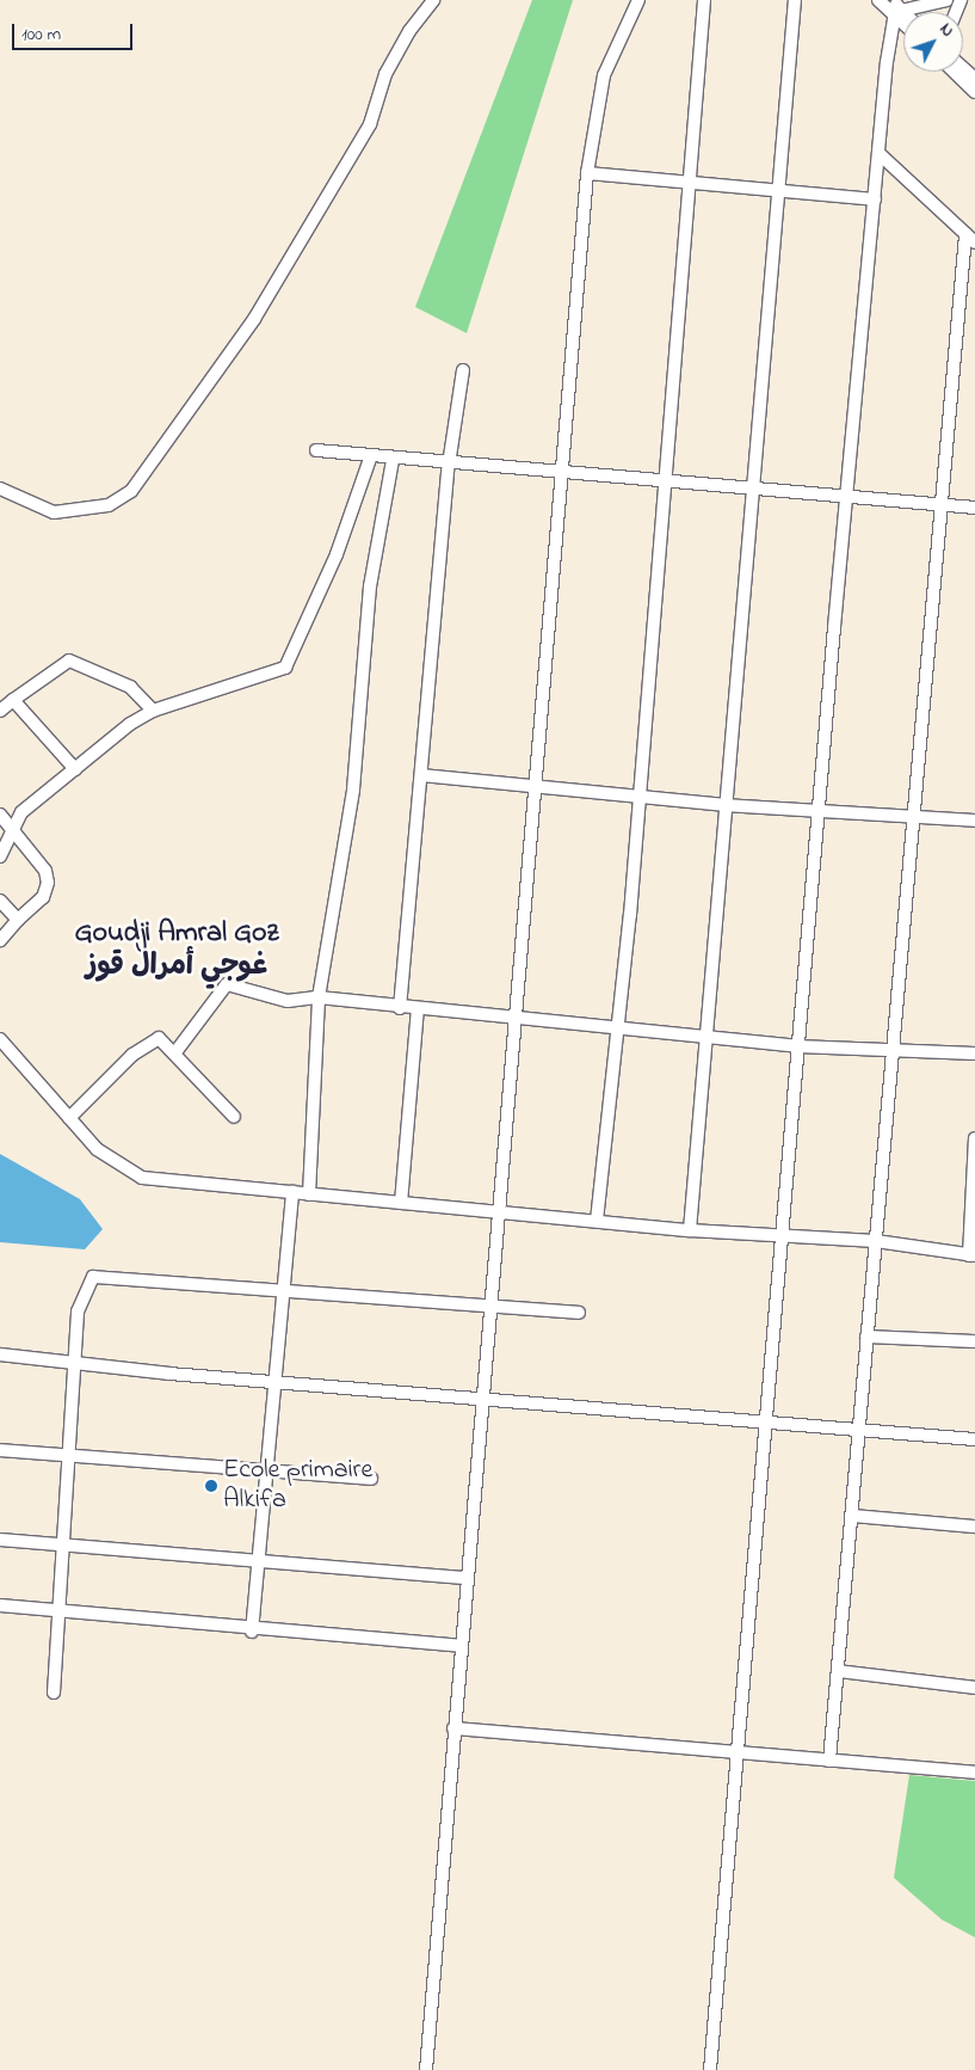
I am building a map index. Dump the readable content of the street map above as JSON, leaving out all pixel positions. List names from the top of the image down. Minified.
{"districts":["Goudji Amral Goz غوجي أمرال قوز"],"places":["Ecole primaire Alkifa"],"scale_bar":"100 m","north":"top right"}
